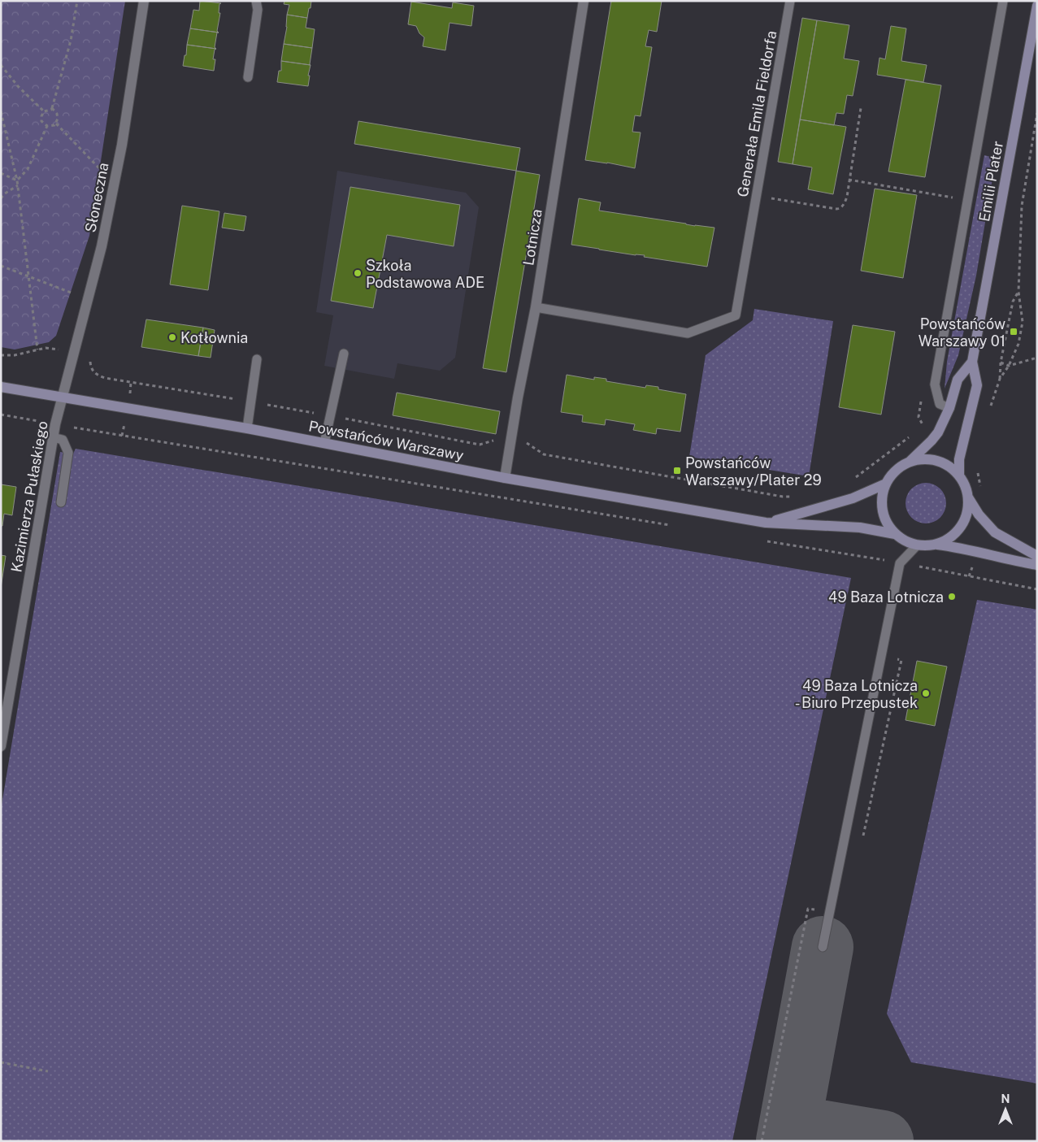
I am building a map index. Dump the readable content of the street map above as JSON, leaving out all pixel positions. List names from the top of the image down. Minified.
{"streets":{"main road":["Emilii Plater","Powstańców Warszawy"],"street":["Słoneczna","Lotnicza","Kazimierza Pułaskiego"],"lane":["Generała Emila Fieldorfa"]},"crossings":[["Generała Emila Fieldorfa","Lotnicza"],["Emilii Plater","Powstańców Warszawy"],["Słoneczna","Powstańców Warszawy"],["Słoneczna","Kazimierza Pułaskiego"],["Lotnicza","Powstańców Warszawy"],["Powstańców Warszawy","Kazimierza Pułaskiego"]],"places":{"other":["Szkoła Podstawowa ADE","Kotłownia","49 Baza Lotnicza","49 Baza Lotnicza - Biuro Przepustek"],"transit":["Powstańców Warszawy 01","Powstańców Warszawy/Plater 29"]},"north":"top"}
